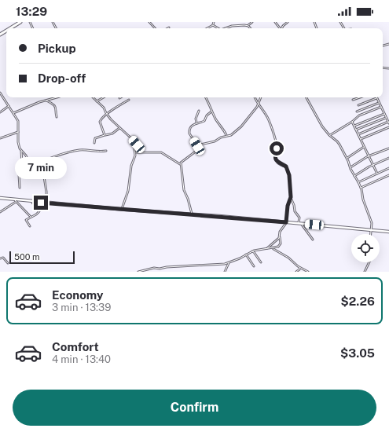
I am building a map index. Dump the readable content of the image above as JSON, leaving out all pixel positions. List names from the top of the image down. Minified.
{"scale_bar":"500 m","page":{"status":"13:29","banner":["Pickup","Drop-off"],"bubble":"7 min","scale":"500 m","list":[{"name":"Economy","note":"3 min · 13:39","value":"$2.26"},{"name":"Comfort","note":"4 min · 13:40","value":"$3.05"}],"buttons":"Confirm"}}
